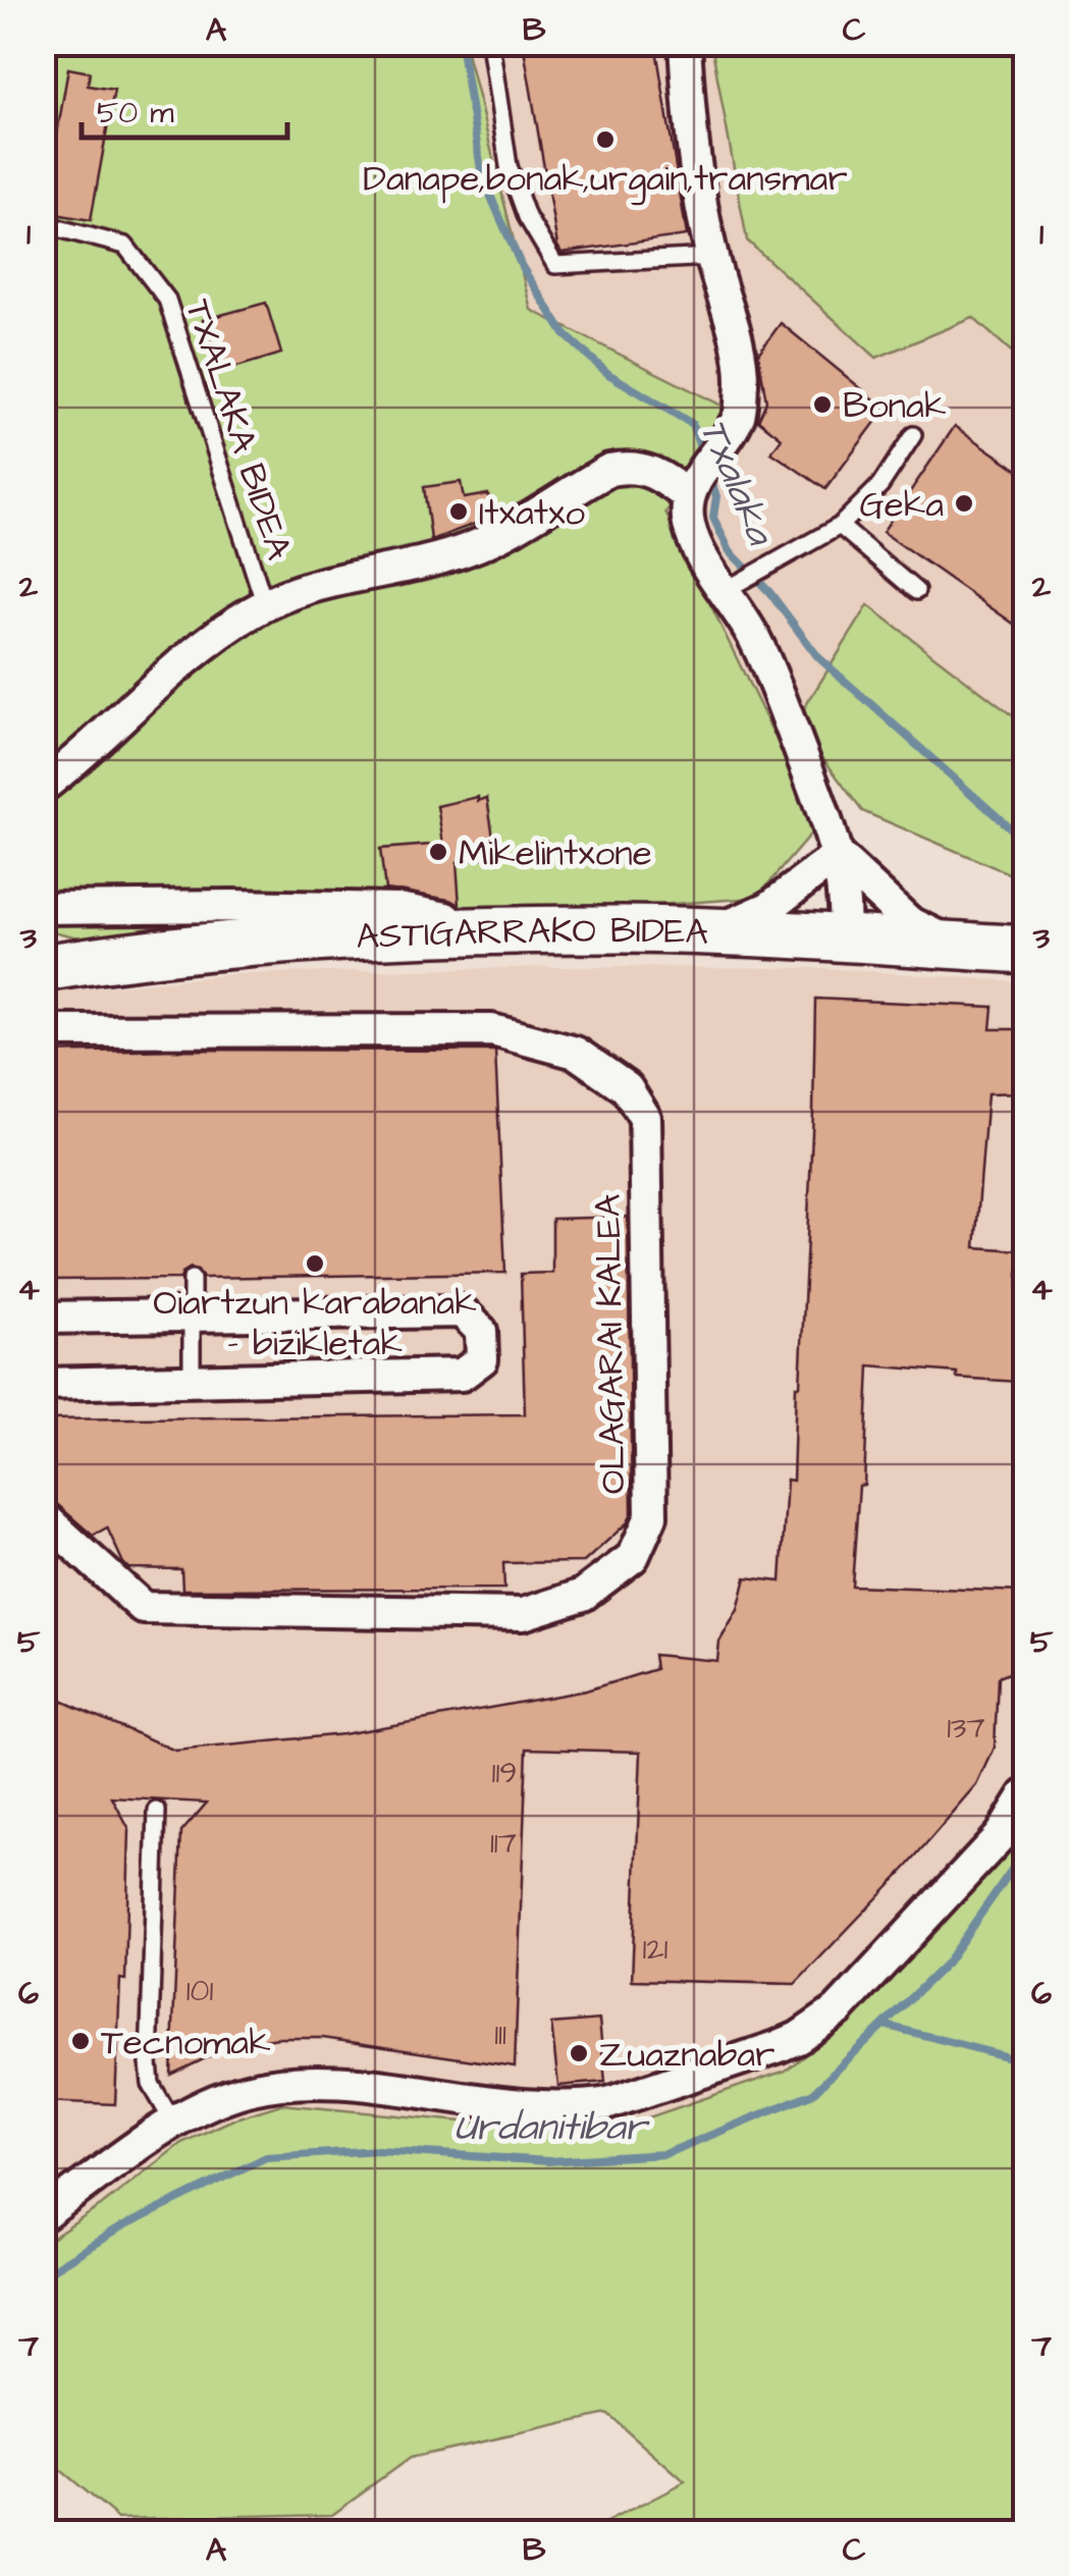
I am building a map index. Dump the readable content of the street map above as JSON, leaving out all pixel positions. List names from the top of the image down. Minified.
{"streets":{"main road":["ASTIGARRAKO BIDEA"],"street":["OLAGARAI KALEA"],"lane":["TXALAKA BIDEA"]},"water":["Txalaka","Urdanitibar"],"places":["Danape,bonak,urgain,transmar","Bonak","Geka","Itxatxo","Mikelintxone","Oiartzun karabanak - bizikletak","Tecnomak","Zuaznabar"],"house_numbers":["137","119","117","121","101","111"],"scale_bar":"50 m","grid":{"columns":["A","B","C"],"rows":["1","2","3","4","5","6","7"]}}
